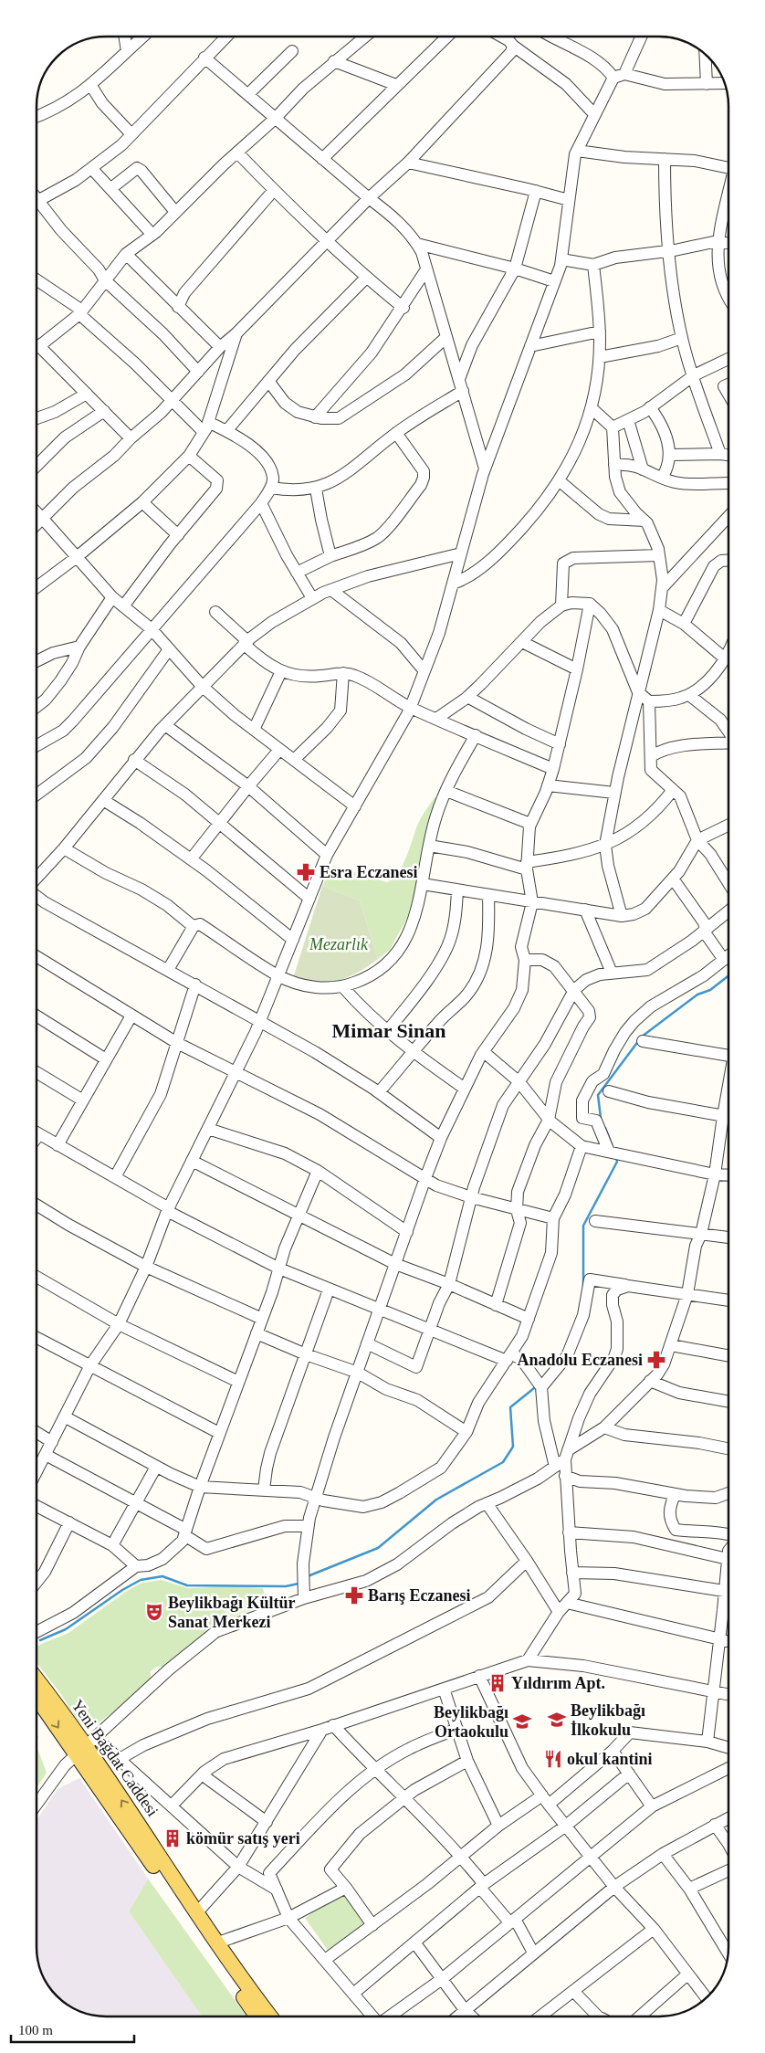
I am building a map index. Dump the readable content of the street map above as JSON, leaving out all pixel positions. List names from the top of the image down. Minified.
{"streets":{"main road":["Yeni Bağdat Caddesi"]},"districts":["Mimar Sinan"],"parks":["Mezarlık"],"places":{"pharmacy":["Esra Eczanesi","Anadolu Eczanesi","Barış Eczanesi"],"theatre":["Beylikbağı Kültür Sanat Merkezi"],"building":["Yıldırım Apt.","kömür satış yeri"],"school or university":["Beylikbağı İlkokulu","Beylikbağı Ortaokulu"],"restaurant":["okul kantini"]},"scale_bar":"100 m"}
